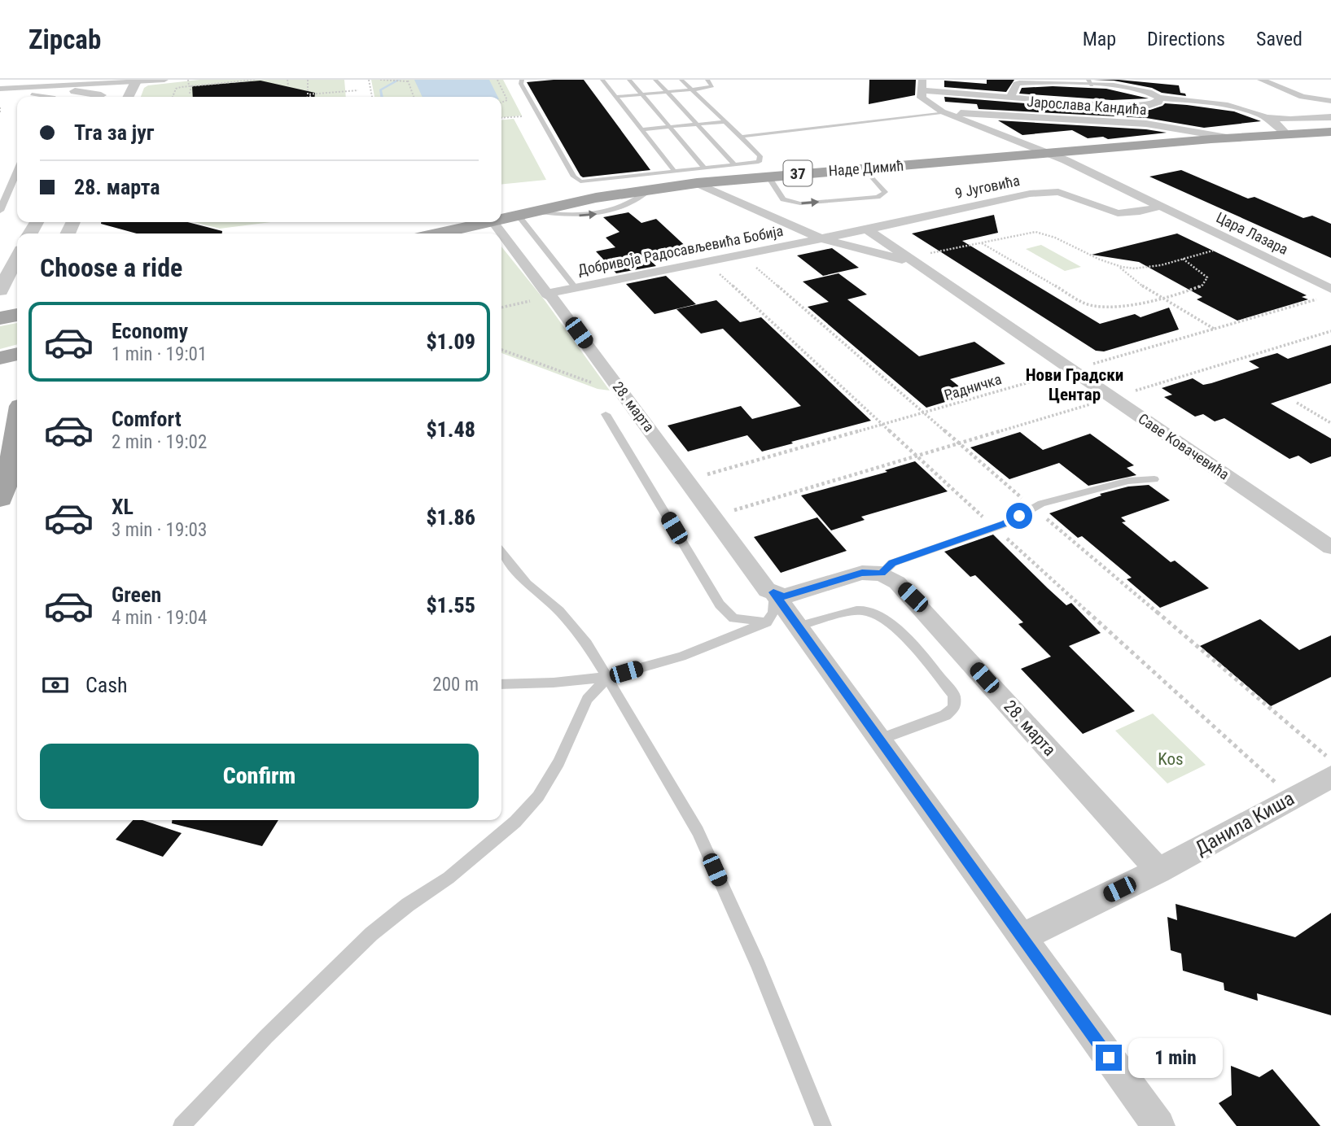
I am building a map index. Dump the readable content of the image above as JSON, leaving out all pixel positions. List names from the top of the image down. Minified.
{"streets":{"main road":["Наде Димић","37"],"street":["Јарослава Кандића","9 Југовића","Цара Лазара","Добривоја Радосављевића Бобија","28. марта","Саве Ковачевића","Данила Киша"],"path":["Радничка"]},"crossings":[["Јарослава Кандића","Наде Димић"],["Јарослава Кандића","Цара Лазара"],["Наде Димић","37"],["Наде Димић","Цара Лазара"],["9 Југовића","Цара Лазара"],["9 Југовића","Добривоја Радосављевића Бобија"],["9 Југовића","Саве Ковачевића"],["Цара Лазара","Радничка"],["Добривоја Радосављевића Бобија","28. марта"],["Радничка","28. марта"],["Радничка","Саве Ковачевића"],["28. марта","Данила Киша"]],"districts":["Нови Градски Центар"],"parks":["Kos"],"page":{"header":"Zipcab","nav":["Map","Directions","Saved"],"banner":["Тга за југ","28. марта"],"heading":"Choose a ride","list":[{"name":"Economy","note":"1 min · 19:01","value":"$1.09"},{"name":"Comfort","note":"2 min · 19:02","value":"$1.48"},{"name":"XL","note":"3 min · 19:03","value":"$1.86"},{"name":"Green","note":"4 min · 19:04","value":"$1.55"}],"pay":["Cash","200 m"],"buttons":"Confirm","bubble":"1 min"}}
